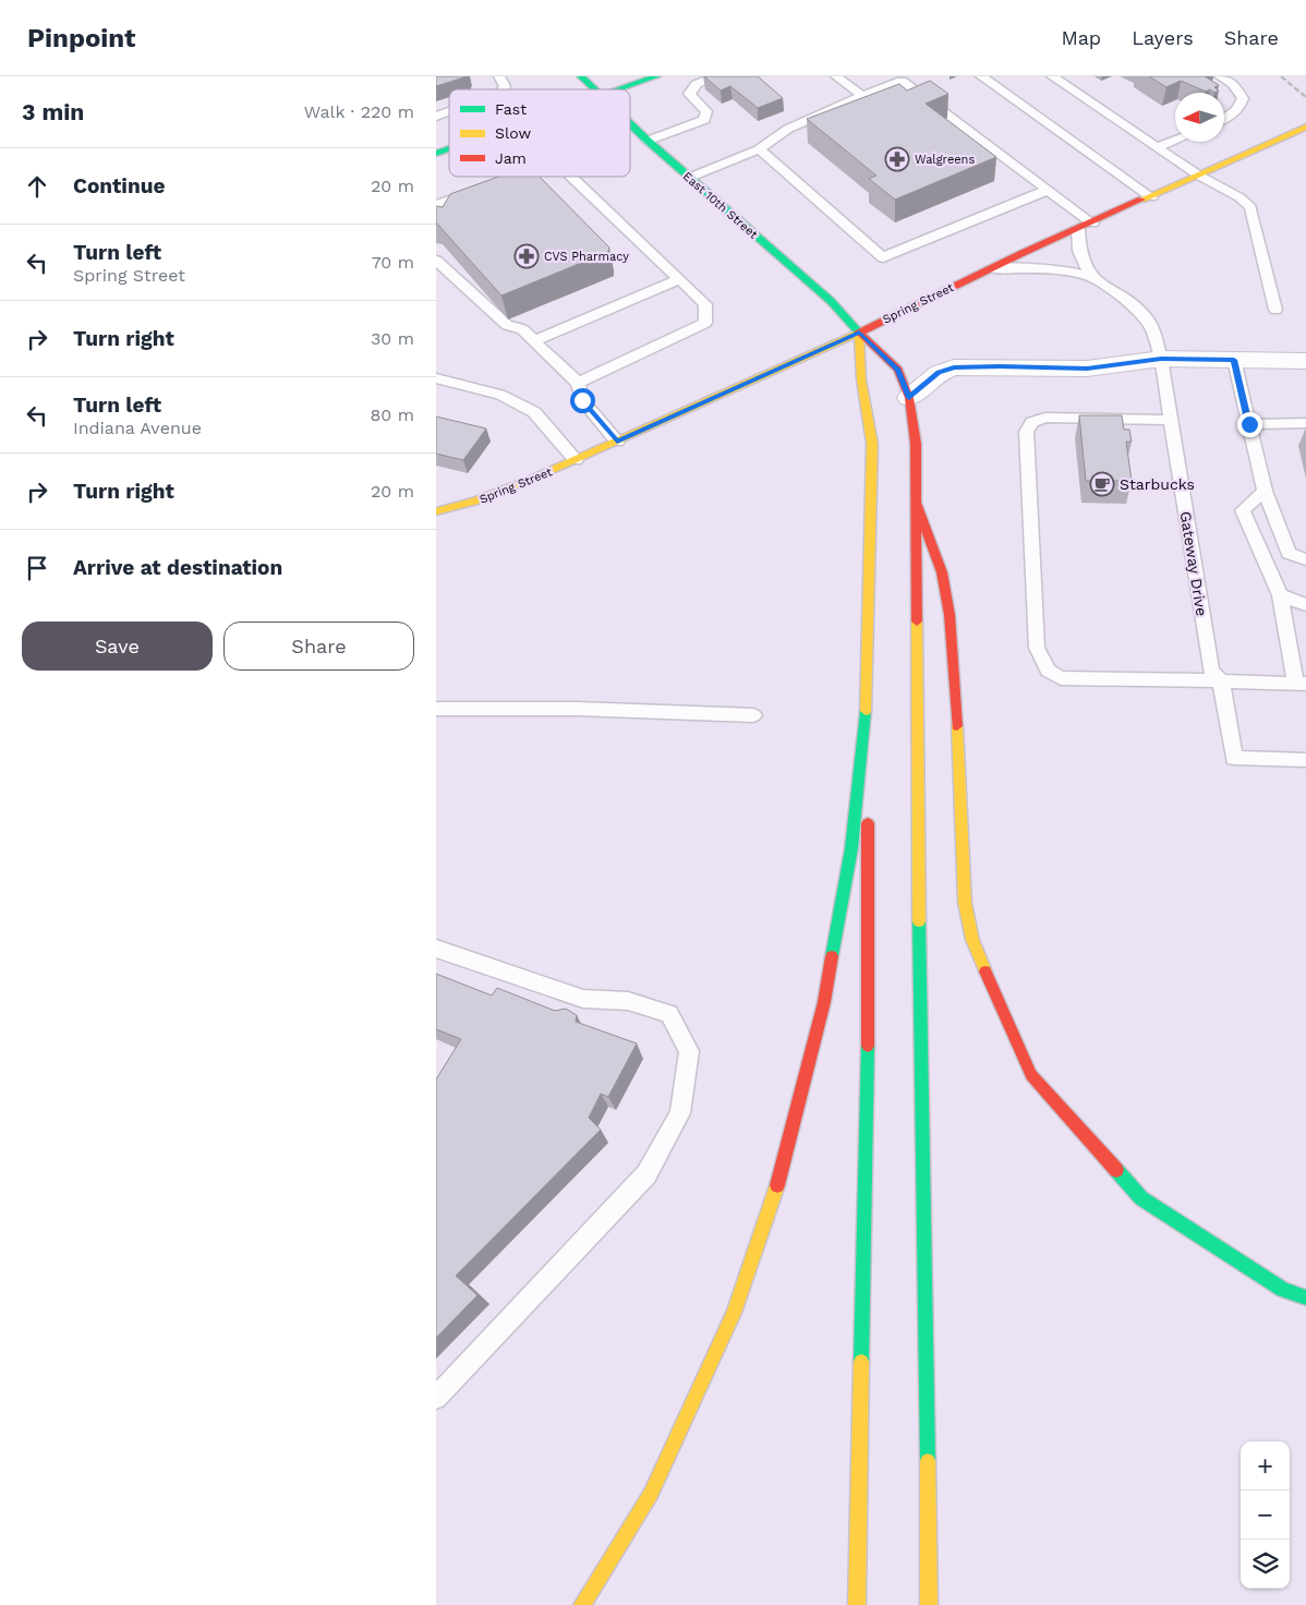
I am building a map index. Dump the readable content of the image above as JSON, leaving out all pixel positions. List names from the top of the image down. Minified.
{"streets":{"main road":["East 10th Street","Spring Street"],"lane":["Gateway Drive"]},"crossings":[["East 10th Street","Spring Street"]],"places":{"pharmacy":["Walgreens","CVS Pharmacy"],"cafe":["Starbucks"]},"legend":["Fast","Slow","Jam"],"north":"left","page":{"header":"Pinpoint","nav":["Map","Layers","Share"],"heading":["3 min","Walk · 220 m"],"list":[["Continue","20 m"],["Turn left","Spring Street","70 m"],["Turn right","30 m"],["Turn left","Indiana Avenue","80 m"],["Turn right","20 m"],"Arrive at destination"],"buttons":["Save","Share"],"map_buttons":["+","−"]}}
